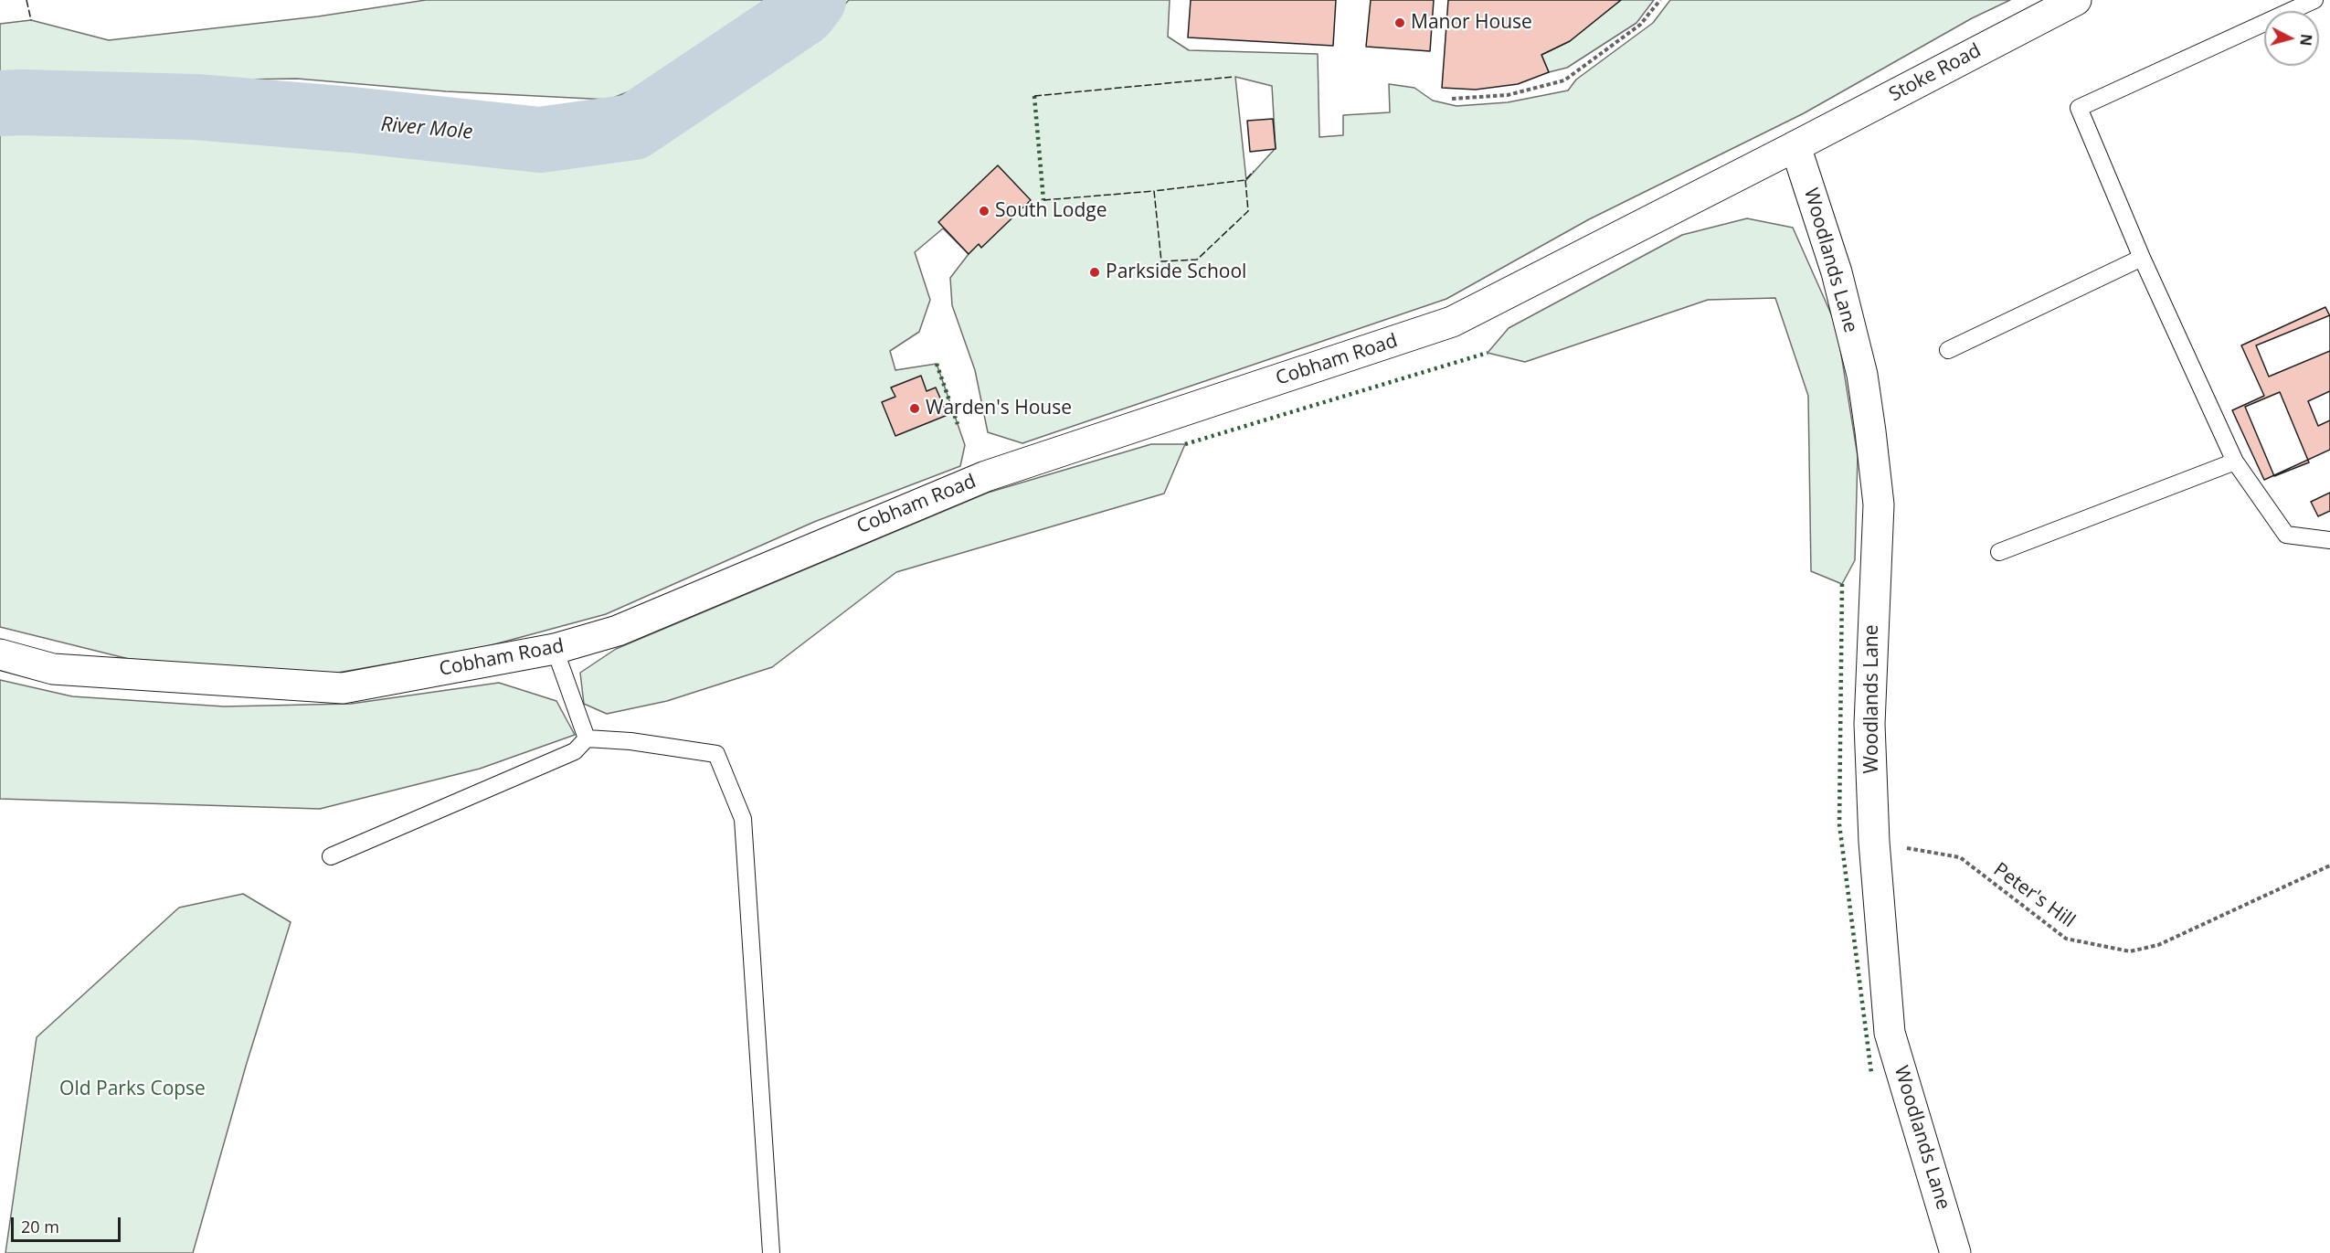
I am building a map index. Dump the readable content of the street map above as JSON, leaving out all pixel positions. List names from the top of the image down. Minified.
{"streets":{"street":["Stoke Road","Woodlands Lane","Cobham Road"],"path":["Peter's Hill"]},"crossings":[["Stoke Road","Woodlands Lane"],["Stoke Road","Cobham Road"],["Woodlands Lane","Cobham Road"],["Woodlands Lane","Peter's Hill"]],"water":["River Mole"],"parks":["Old Parks Copse"],"places":["Manor House","South Lodge","Parkside School","Warden's House"],"scale_bar":"20 m","north":"right"}
